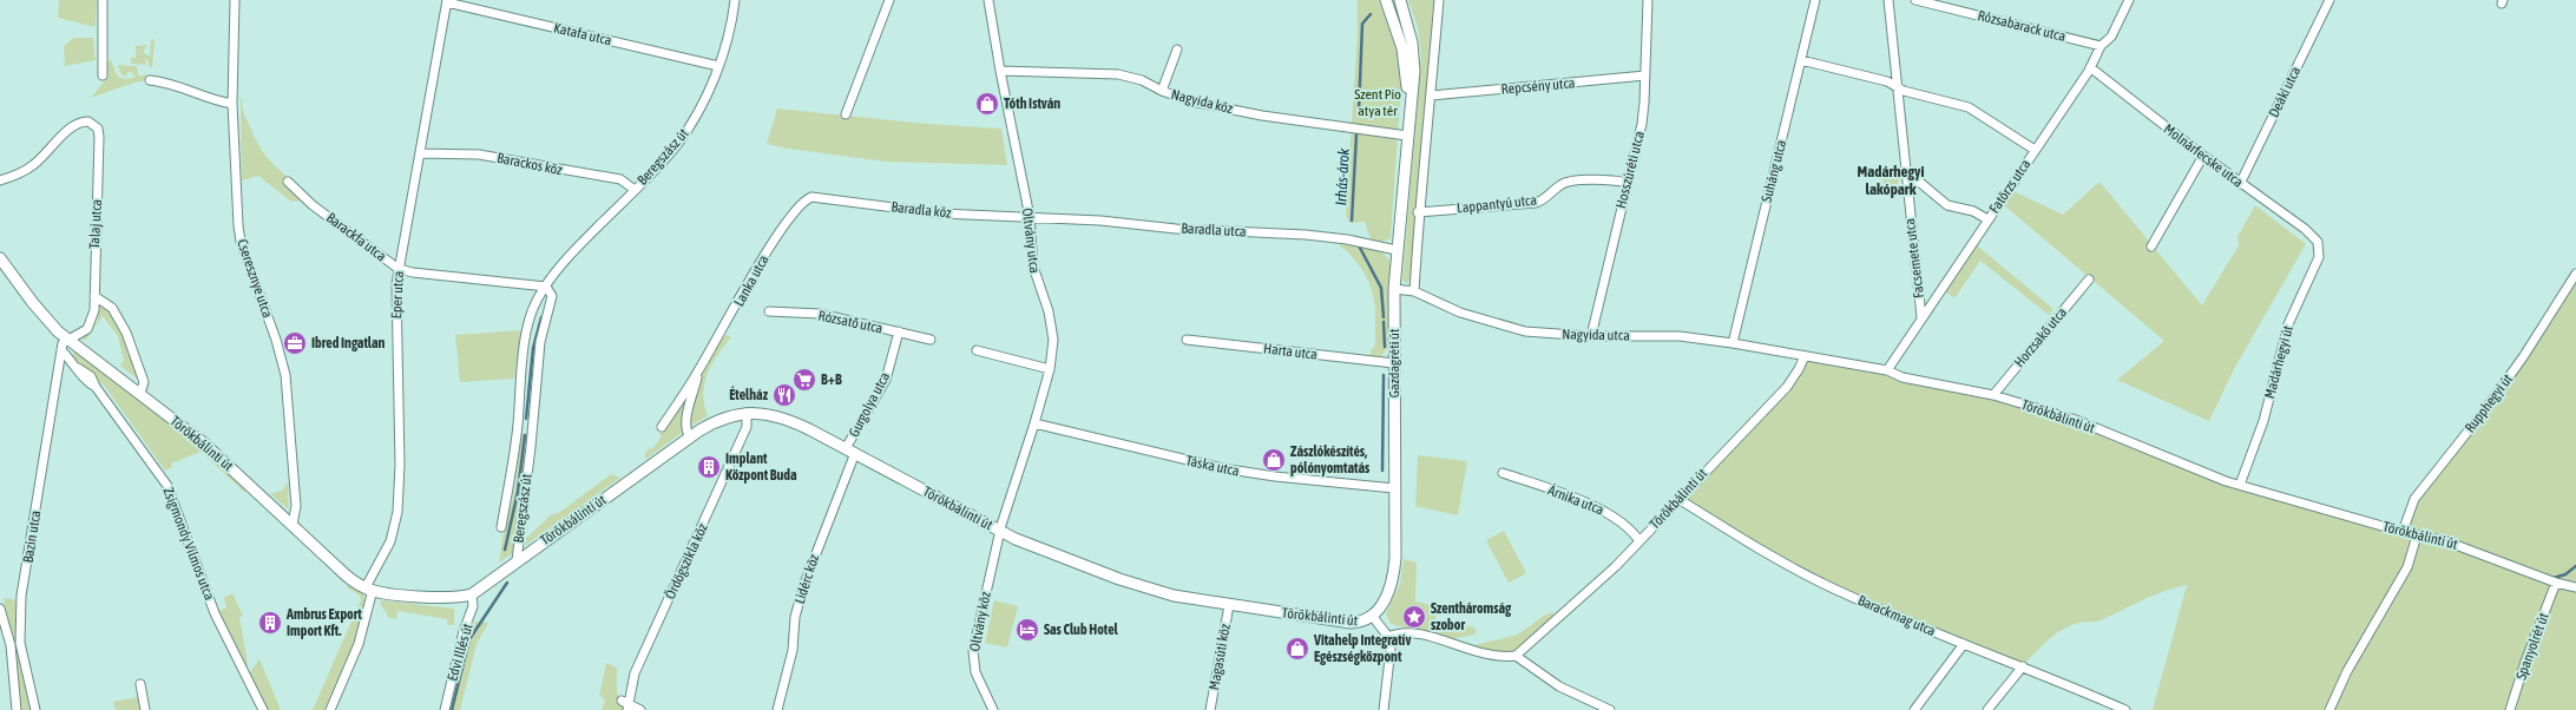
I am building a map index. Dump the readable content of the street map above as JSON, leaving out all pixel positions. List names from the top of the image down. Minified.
{"streets":{"street":["Rózsabarack utca","Katafa utca","Repcsény utca","Deáki utca","Nagyida köz","Molnárfecske utca","Beregszász út","Barackos köz","Hosszúréti utca","Suháng utca","Fatörzs utca","Lappantyú utca","Baradla köz","Talaj utca","Baradla utca","Barackfa utca","Oltvány utca","Facsemete utca","Cseresznye utca","Lanka utca","Eper utca","Rózsatő utca","Nagyida utca","Horzsakő utca","Harta utca","Madárhegyi út","Gazdagréti út","Rupphegyi út","Gurgolya utca","Törökbálinti út","Táska utca","Árnika utca","Bazin utca","Zsigmondy Vilmos utca","Ördögszikla köz","Lidérc köz","Barackmag utca","Oltvány köz","Spanyolrét út","Edvi Illés út","Magasúti köz"]},"crossings":[["Rózsabarack utca","Fatörzs utca"],["Katafa utca","Beregszász út"],["Katafa utca","Eper utca"],["Repcsény utca","Hosszúréti utca"],["Deáki utca","Molnárfecske utca"],["Nagyida köz","Oltvány utca"],["Nagyida köz","Gazdagréti út"],["Molnárfecske utca","Fatörzs utca"],["Molnárfecske utca","Madárhegyi út"],["Beregszász út","Barackos köz"],["Beregszász út","Barackfa utca"],["Beregszász út","Törökbálinti út"],["Barackos köz","Eper utca"],["Hosszúréti utca","Lappantyú utca"],["Hosszúréti utca","Nagyida utca"],["Suháng utca","Nagyida utca"],["Fatörzs utca","Facsemete utca"],["Fatörzs utca","Törökbálinti út"],["Baradla köz","Baradla utca"],["Baradla köz","Oltvány utca"],["Baradla köz","Lanka utca"],["Talaj utca","Törökbálinti út"],["Baradla utca","Oltvány utca"],["Baradla utca","Gazdagréti út"],["Barackfa utca","Eper utca"],["Oltvány utca","Törökbálinti út"],["Oltvány utca","Táska utca"],["Oltvány utca","Oltvány köz"],["Cseresznye utca","Törökbálinti út"],["Lanka utca","Törökbálinti út"],["Eper utca","Törökbálinti út"],["Rózsatő utca","Gurgolya utca"],["Nagyida utca","Gazdagréti út"],["Nagyida utca","Törökbálinti út"],["Horzsakő utca","Törökbálinti út"],["Harta utca","Gazdagréti út"],["Madárhegyi út","Törökbálinti út"],["Gazdagréti út","Törökbálinti út"],["Gazdagréti út","Táska utca"],["Rupphegyi út","Törökbálinti út"],["Gurgolya utca","Törökbálinti út"],["Gurgolya utca","Lidérc köz"],["Törökbálinti út","Árnika utca"],["Törökbálinti út","Ördögszikla köz"],["Törökbálinti út","Lidérc köz"],["Törökbálinti út","Barackmag utca"],["Törökbálinti út","Oltvány köz"],["Törökbálinti út","Spanyolrét út"],["Törökbálinti út","Edvi Illés út"],["Törökbálinti út","Magasúti köz"],["Bazin utca","Zsigmondy Vilmos utca"]],"districts":["Madárhegyi lakópark"],"water":["Irhás-árok"],"parks":["Szent Pio atya tér"],"places":{"shop":["Tóth István","Zászlókészítés, pólónyomtatás","Vitahelp Integratív Egészségközpont"],"office":["Ibred Ingatlan"],"supermarket":["B+B"],"restaurant":["Ételház"],"building":["Implant Központ Buda","Ambrus Export Import Kft."],"place":["Szentháromság szobor"],"hotel":["Sas Club Hotel"]}}
